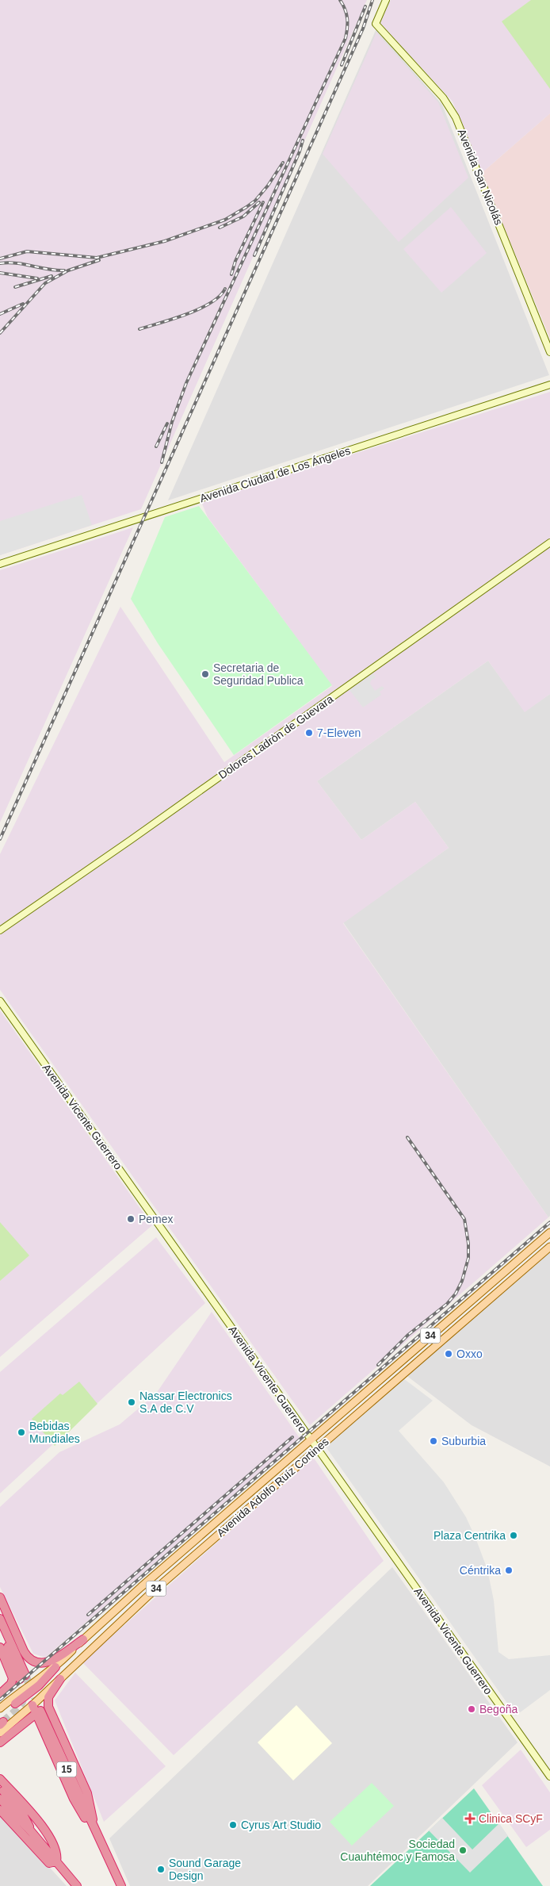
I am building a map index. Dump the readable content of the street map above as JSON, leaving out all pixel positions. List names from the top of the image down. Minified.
{"streets":{"main road":["34","Avenida Adolfo Ruíz Cortines"],"street":["Avenida San Nicolás","Avenida Ciudad de Los Ángeles","Dolores Ladròn de Guevara","Avenida Vicente Guerrero"]},"crossings":[["Avenida Vicente Guerrero","Avenida Adolfo Ruíz Cortines"]],"places":{"other":["Secretaria de Seguridad Publica","7-Eleven","Pemex","Oxxo","Nassar Electronics S.A de C.V","Bebidas Mundiales","Suburbia","Plaza Centrika","Céntrika","Begoña","Cyrus Art Studio","Sociedad Cuauhtémoc y Famosa","Sound Garage Design"],"health":["Clinica SCyF"]}}
